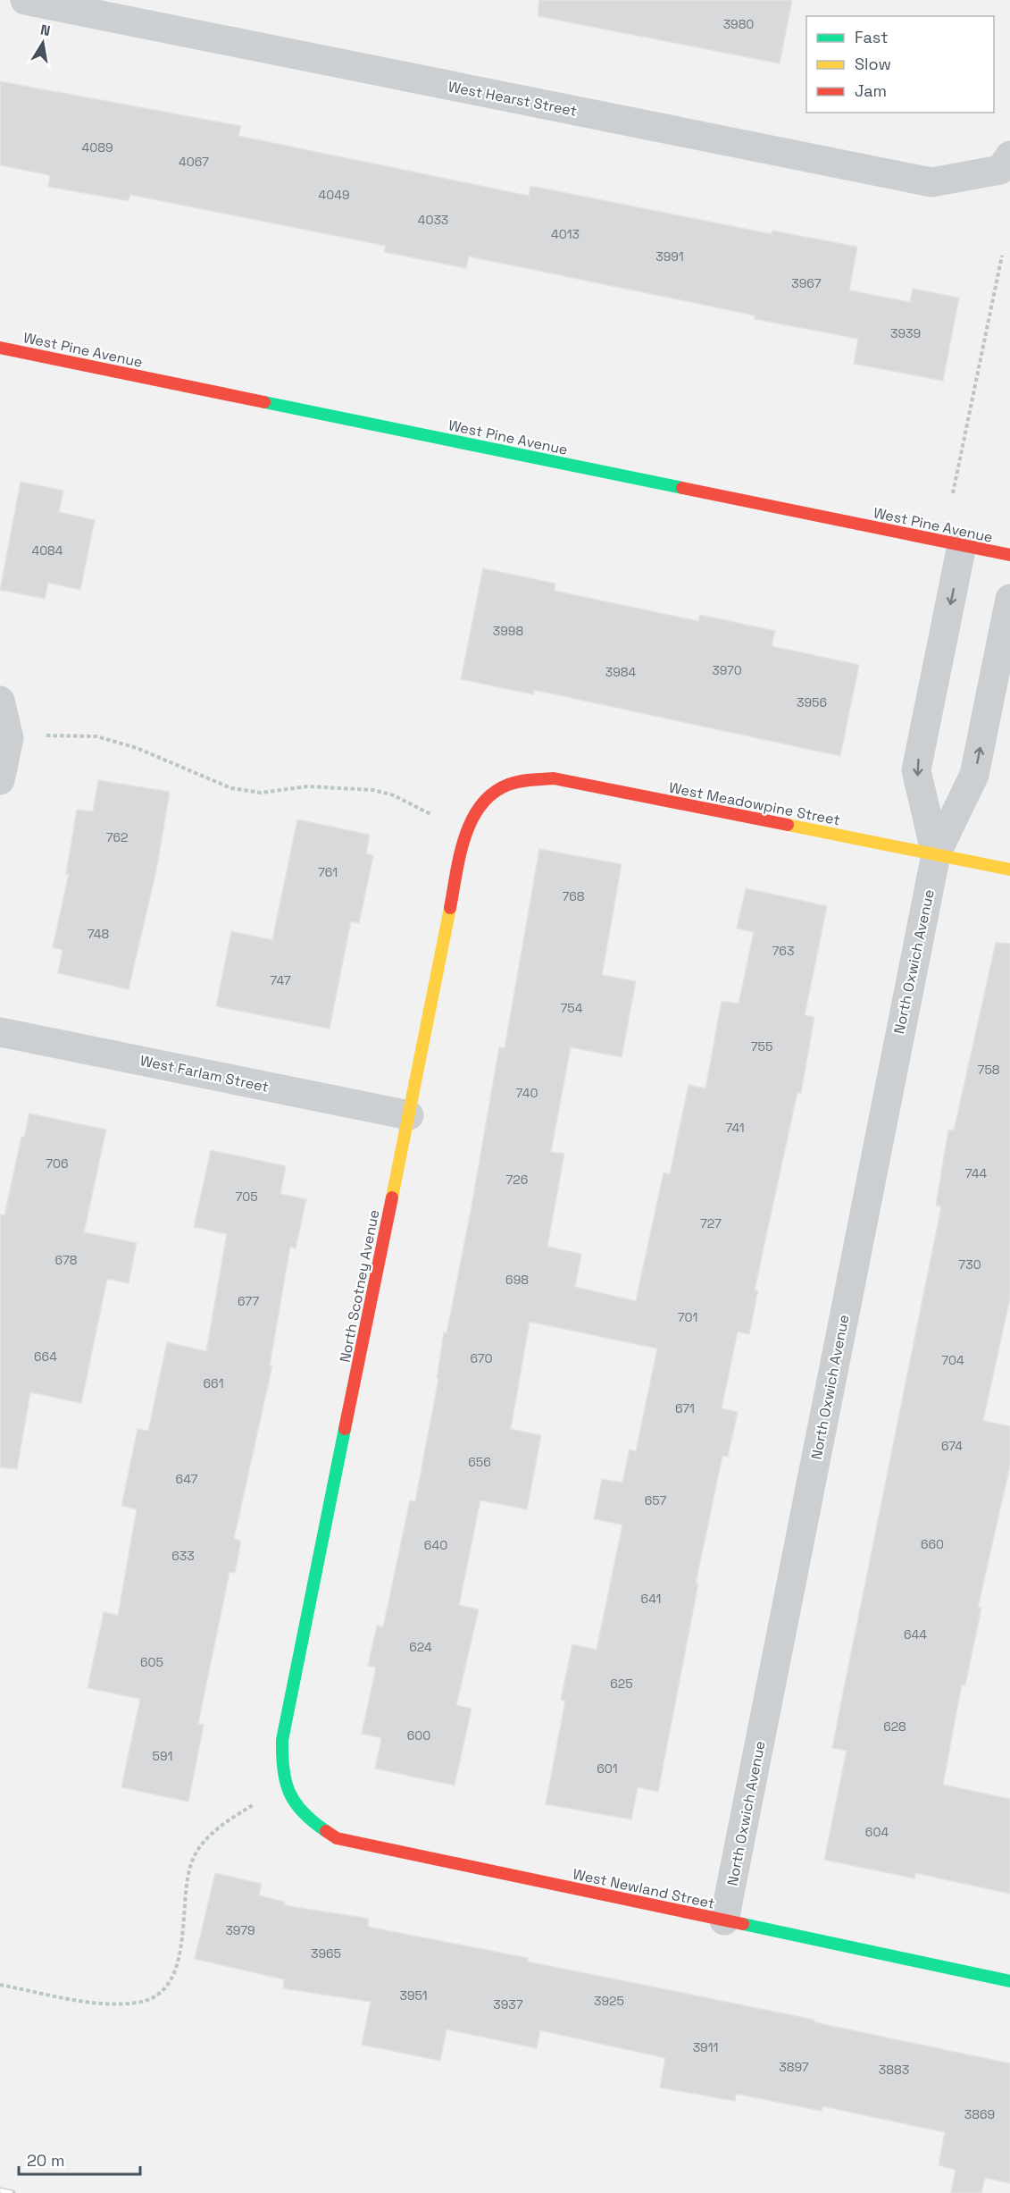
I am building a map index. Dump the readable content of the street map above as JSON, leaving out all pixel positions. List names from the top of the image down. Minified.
{"streets":{"street":["West Hearst Street","West Pine Avenue","West Meadowpine Street","North Oxwich Avenue","West Farlam Street","North Scotney Avenue","West Newland Street"]},"crossings":[["West Pine Avenue","North Oxwich Avenue"],["West Meadowpine Street","North Oxwich Avenue"],["West Meadowpine Street","North Scotney Avenue"],["North Oxwich Avenue","West Newland Street"],["West Farlam Street","North Scotney Avenue"],["North Scotney Avenue","West Newland Street"]],"house_numbers":["3980","4089","4067","4049","4033","4013","3991","3967","3939","4084","3998","3970","3984","3956","762","761","768","748","763","747","754","755","758","740","741","706","744","726","705","727","678","730","698","677","701","664","670","704","661","671","674","656","647","657","660","640","633","641","644","624","605","625","628","600","591","601","604","3979","3965","3951","3925","3937","3911","3897","3883","3869"],"legend":["Fast","Slow","Jam"],"scale_bar":"20 m","north":"top"}
